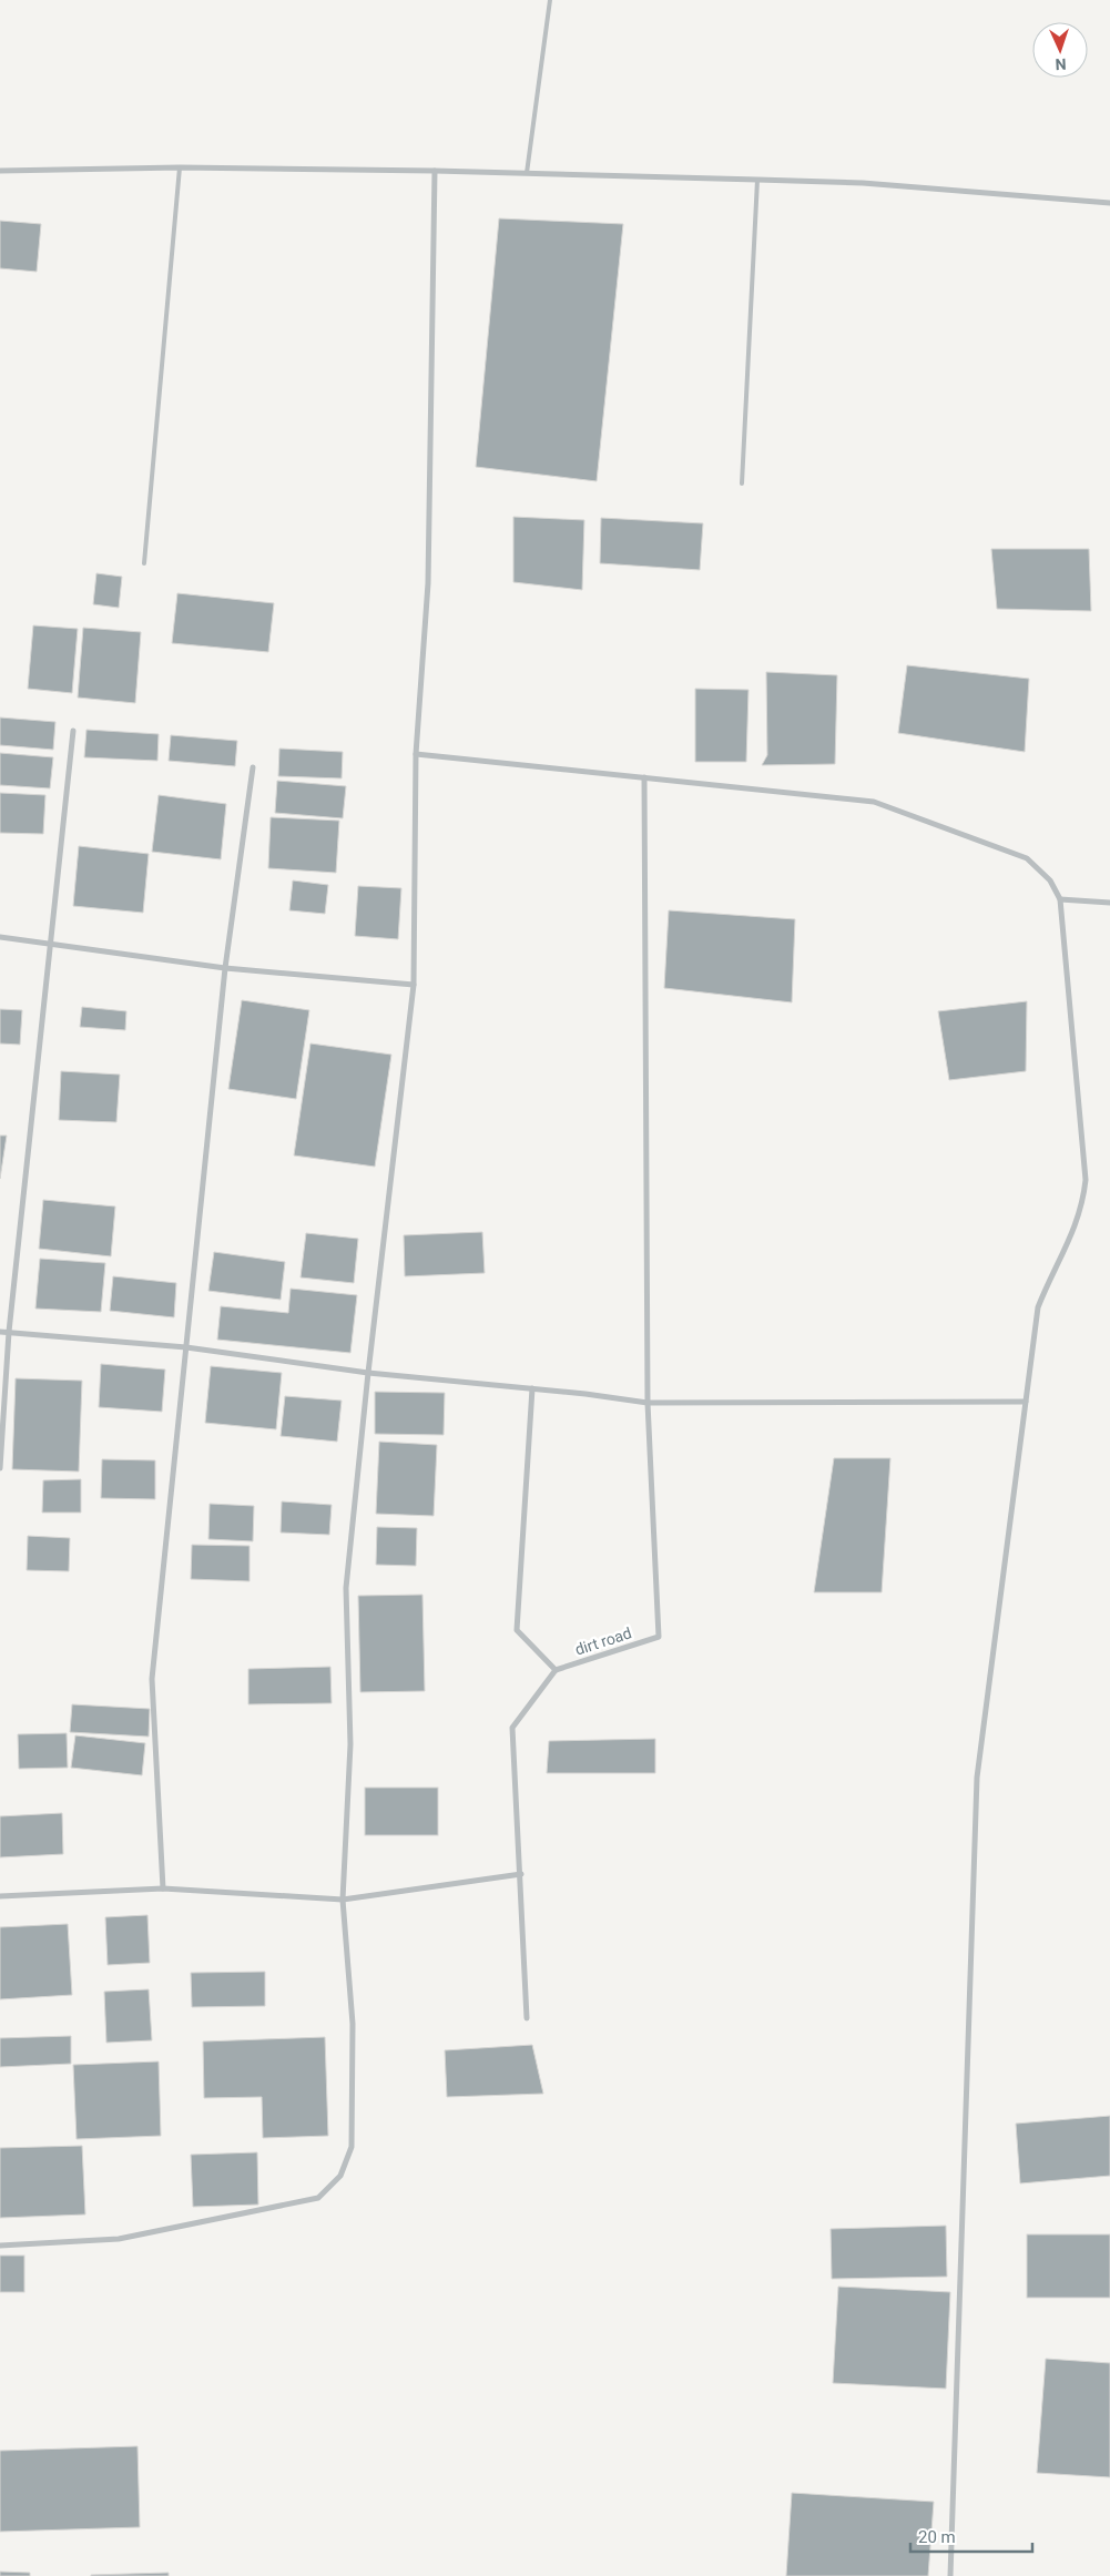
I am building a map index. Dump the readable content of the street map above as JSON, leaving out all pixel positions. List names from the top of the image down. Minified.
{"streets":{"street":["dirt road"]},"scale_bar":"20 m","north":"bottom"}
